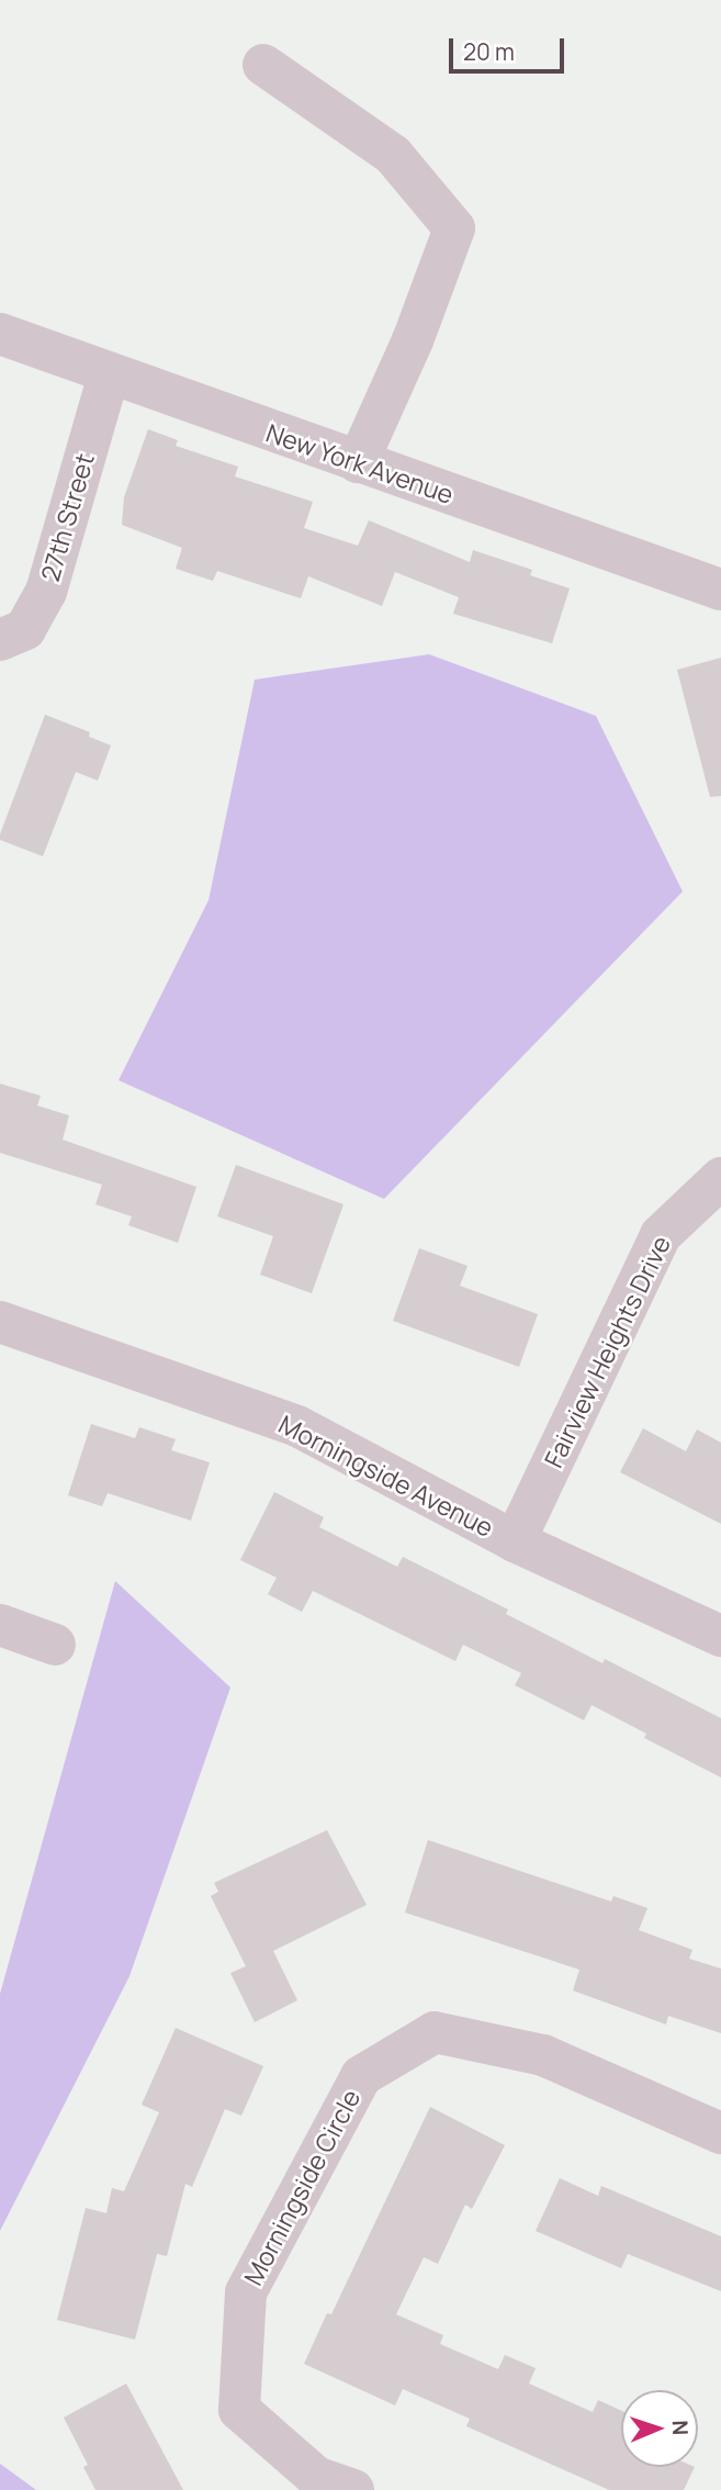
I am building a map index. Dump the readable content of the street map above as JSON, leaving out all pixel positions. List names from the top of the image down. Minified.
{"streets":{"street":["New York Avenue","27th Street","Fairview Heights Drive","Morningside Avenue","Morningside Circle"]},"crossings":[["New York Avenue","27th Street"],["Fairview Heights Drive","Morningside Avenue"]],"scale_bar":"20 m","north":"right"}
